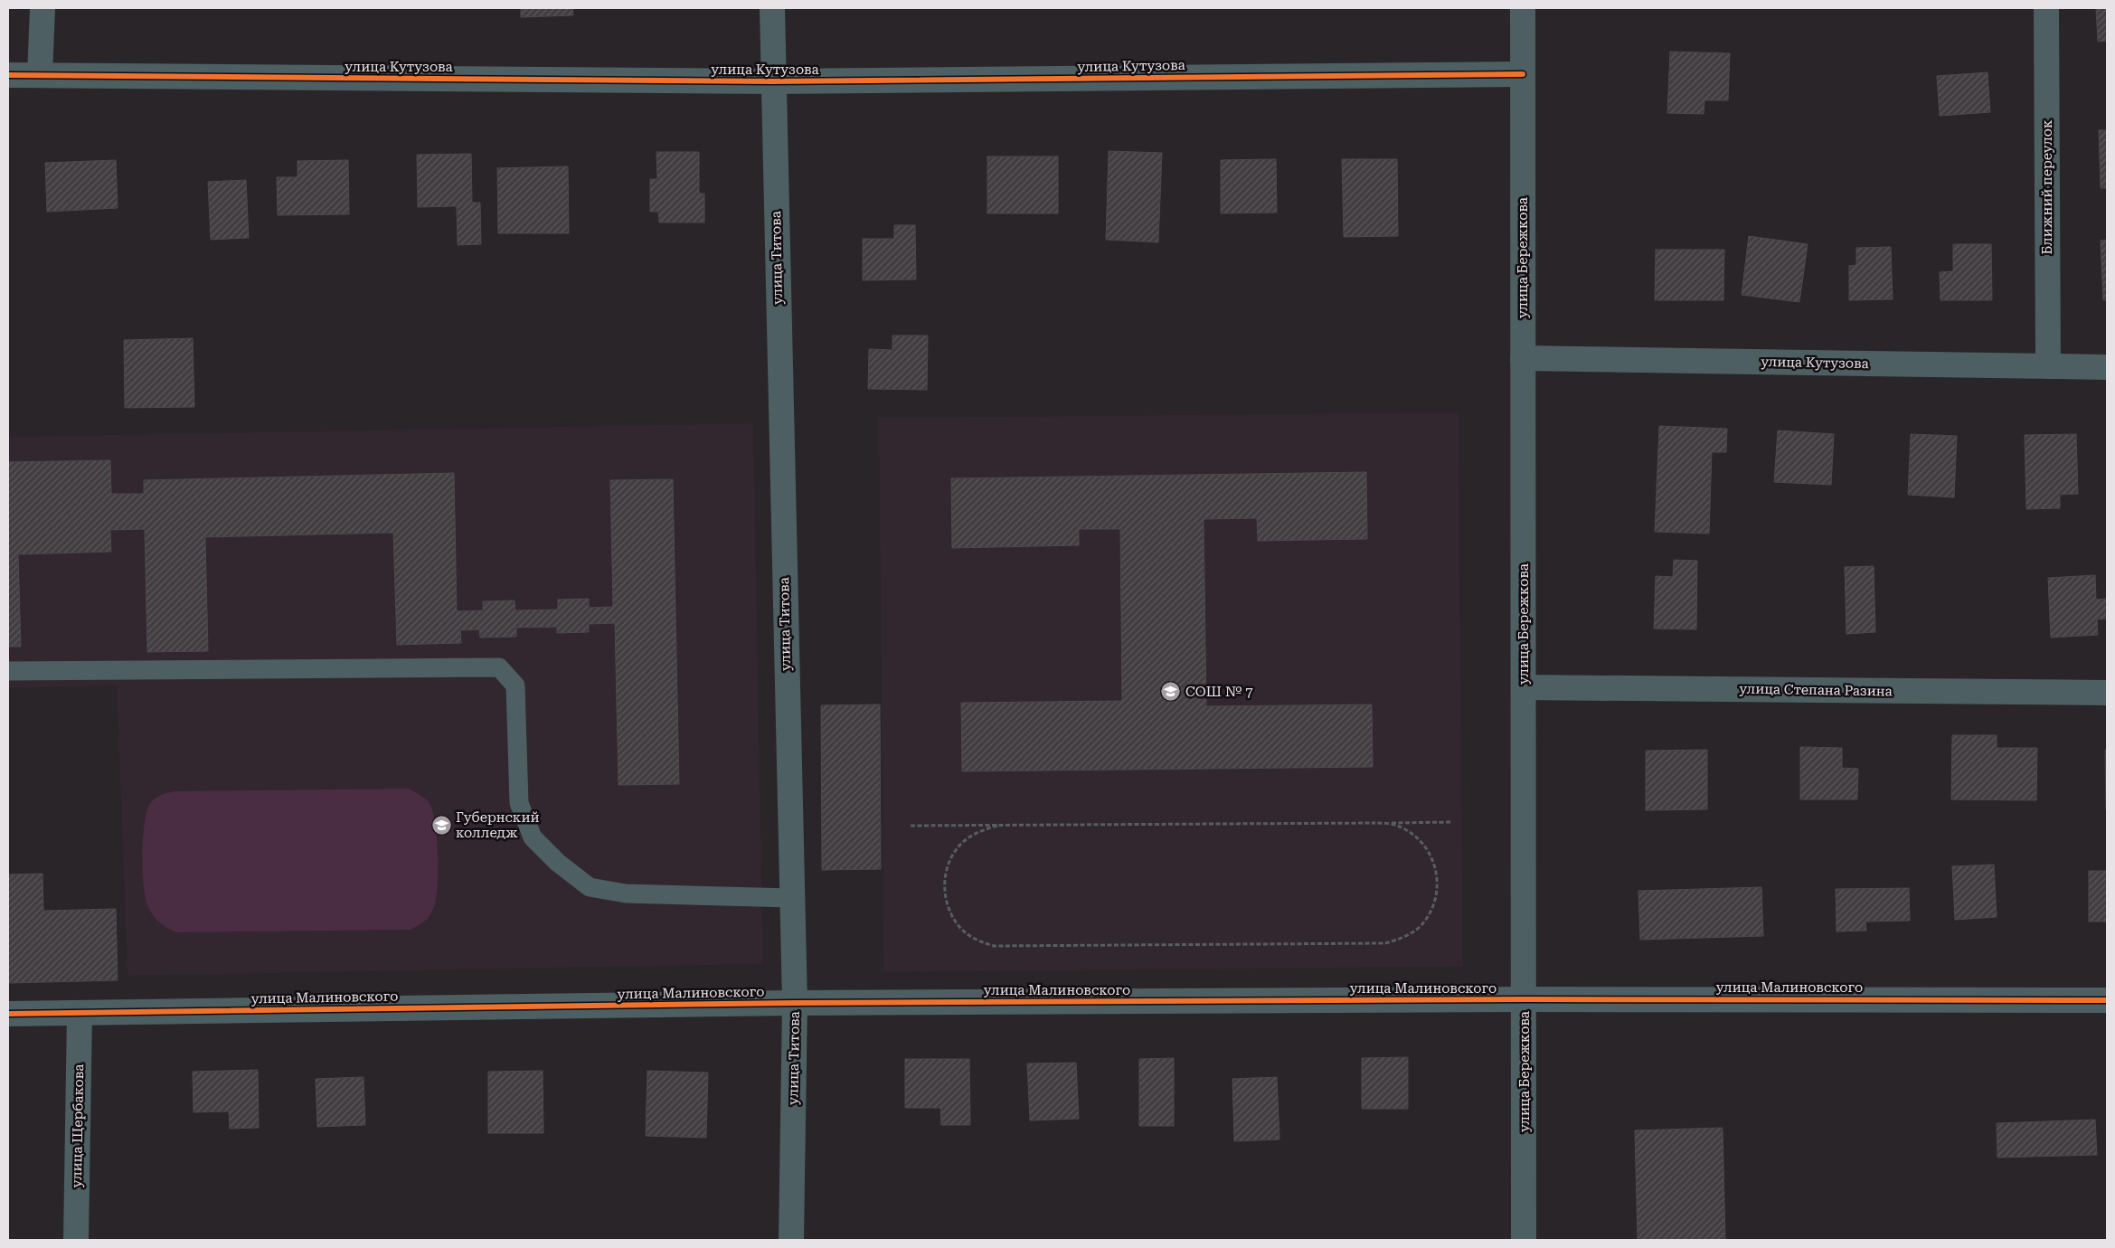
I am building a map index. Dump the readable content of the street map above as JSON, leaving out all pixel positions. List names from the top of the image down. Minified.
{"streets":{"street":["улица Кутузова","Ближний переулок","улица Титова","улица Бережкова","улица Степана Разина","улица Малиновского","улица Щербакова"]},"crossings":[["улица Кутузова","Ближний переулок"],["улица Кутузова","улица Титова"],["улица Кутузова","улица Бережкова"],["улица Титова","улица Малиновского"],["улица Бережкова","улица Степана Разина"],["улица Бережкова","улица Малиновского"],["улица Малиновского","улица Щербакова"]],"places":{"school or university":["СОШ № 7","Губернский колледж"]}}
